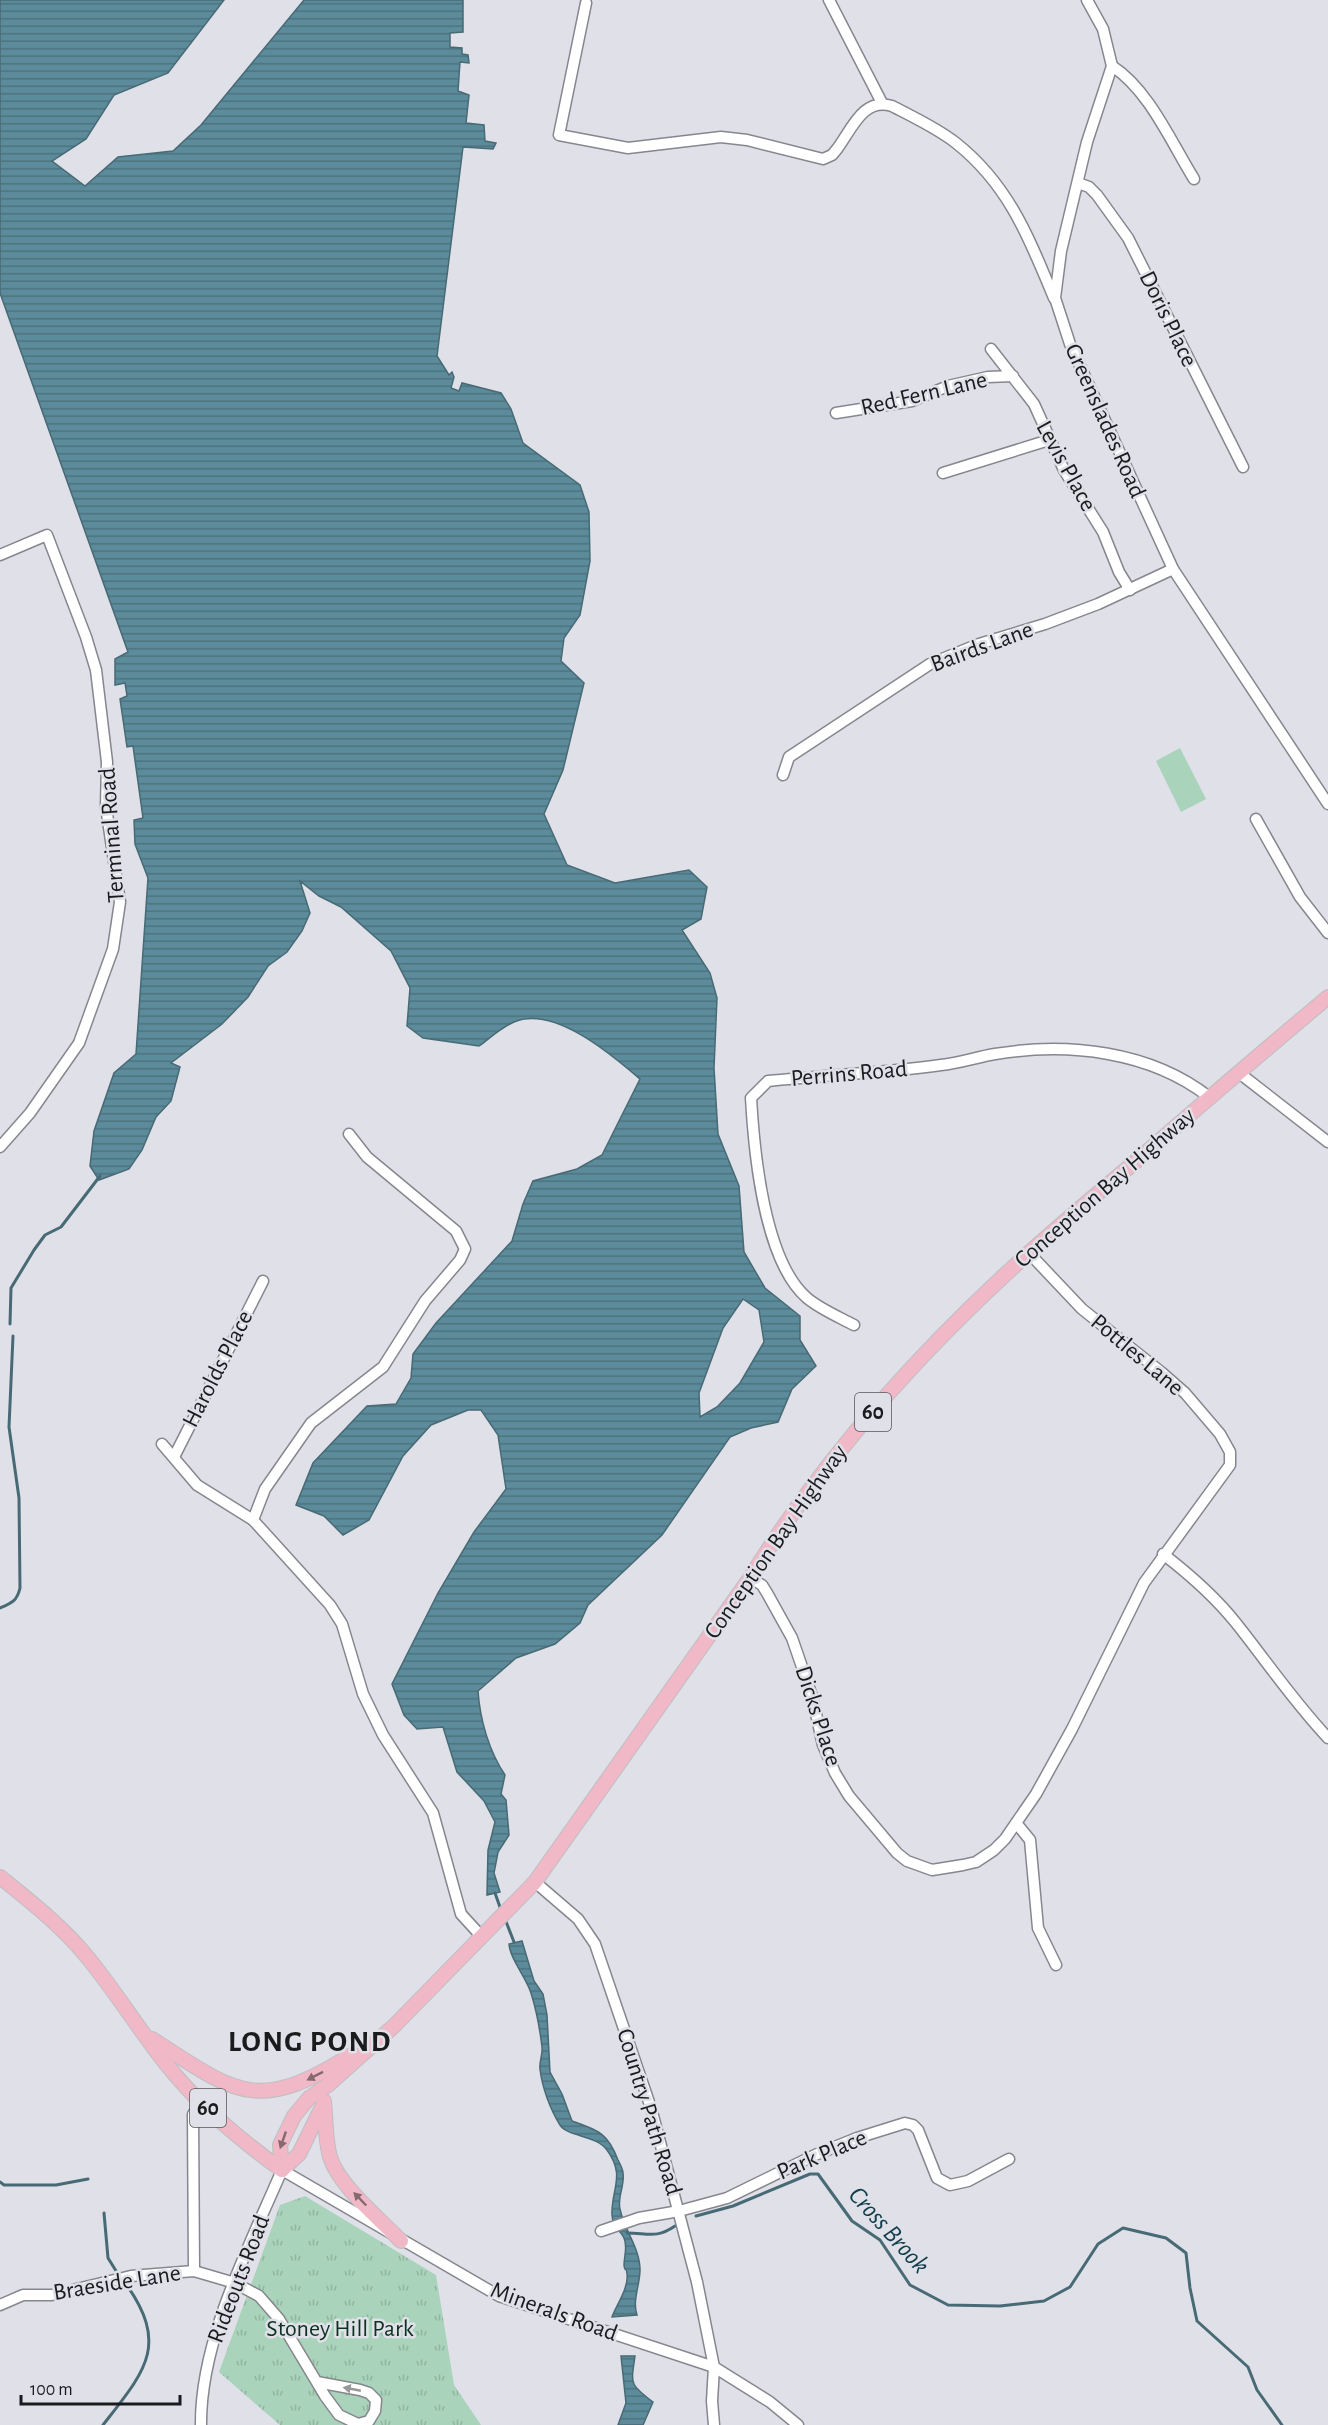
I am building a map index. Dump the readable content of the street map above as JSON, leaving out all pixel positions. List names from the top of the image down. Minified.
{"streets":{"main road":["Conception Bay Highway","60"],"street":["Doris Place","Red Fern Lane","Greenslades Road","Levis Place","Bairds Lane","Terminal Road","Perrins Road","Pottles Lane","Harolds Place","Dicks Place","Country Path Road","Park Place","Rideouts Road","Braeside Lane","Minerals Road"]},"crossings":[["Doris Place","Greenslades Road"],["Red Fern Lane","Levis Place"],["Greenslades Road","Bairds Lane"],["Levis Place","Bairds Lane"],["Perrins Road","Conception Bay Highway"],["Conception Bay Highway","Pottles Lane"],["Conception Bay Highway","60"],["Conception Bay Highway","Dicks Place"],["Conception Bay Highway","Country Path Road"],["Conception Bay Highway","Rideouts Road"],["Conception Bay Highway","Minerals Road"],["Pottles Lane","Dicks Place"],["60","Rideouts Road"],["60","Minerals Road"],["Country Path Road","Park Place"],["Country Path Road","Minerals Road"],["Rideouts Road","Braeside Lane"],["Rideouts Road","Minerals Road"]],"districts":["LONG POND"],"water":["Cross Brook"],"parks":["Stoney Hill Park"],"scale_bar":"100 m"}
